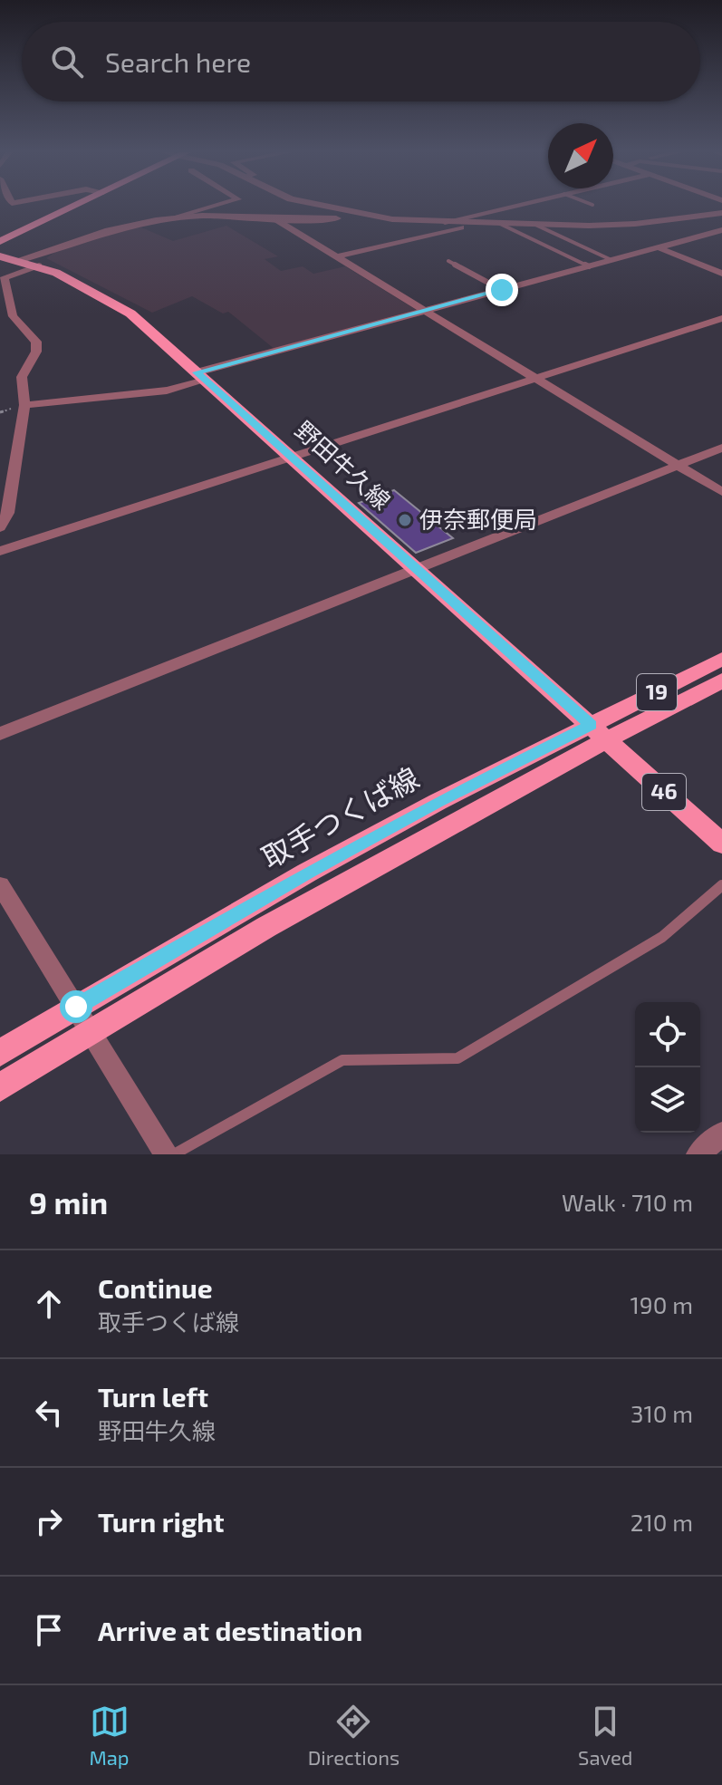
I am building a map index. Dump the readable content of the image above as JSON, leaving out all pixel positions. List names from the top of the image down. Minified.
{"streets":{"main road":["野田牛久線","19","46","取手つくば線"]},"crossings":[["野田牛久線","取手つくば線"]],"places":["伊奈郵便局"],"north":"top right","page":{"search":"Search here","heading":["9 min","Walk · 710 m"],"list":[["Continue","取手つくば線","190 m"],["Turn left","野田牛久線","310 m"],["Turn right","210 m"],"Arrive at destination"],"nav":["Map","Directions","Saved"]}}
